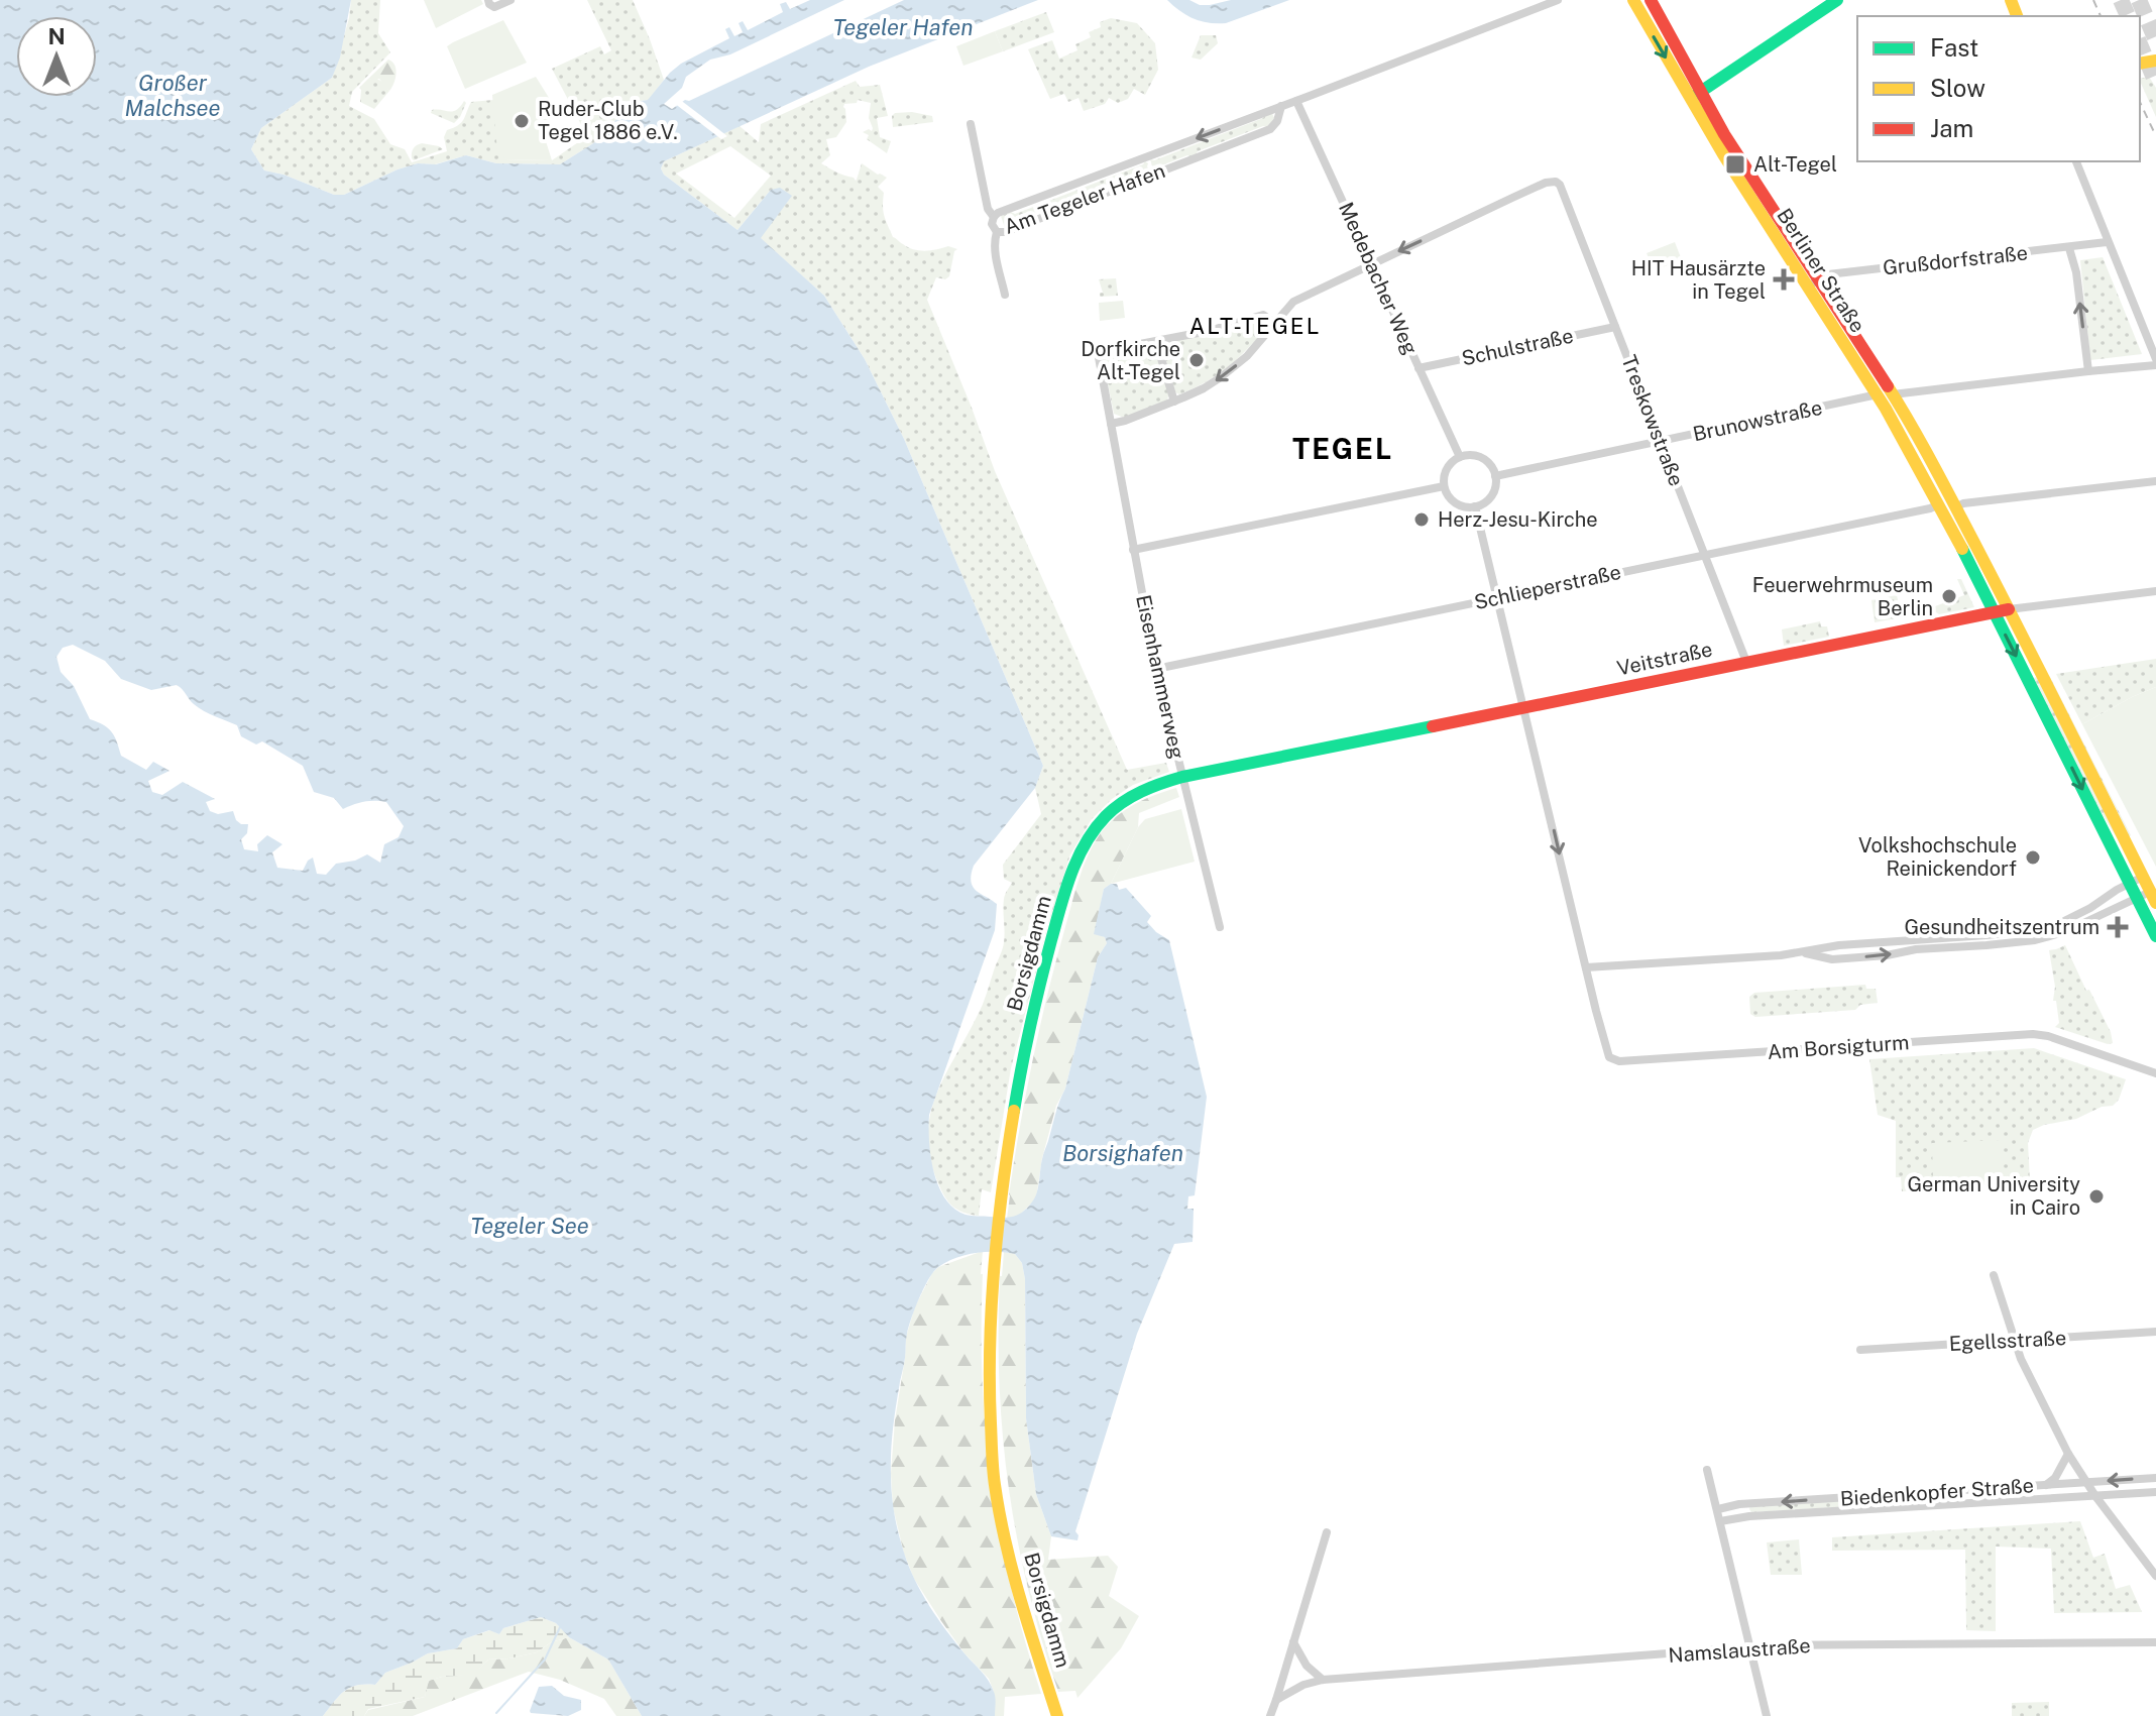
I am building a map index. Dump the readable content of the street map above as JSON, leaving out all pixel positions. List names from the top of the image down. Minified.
{"streets":{"main road":["Berliner Straße","Veitstraße","Borsigdamm"],"street":["Am Tegeler Hafen","Grußdorfstraße","Medebacher Weg","Schulstraße","Treskowstraße","Brunowstraße","Schlieperstraße","Eisenhammerweg","Am Borsigturm","Egellsstraße","Biedenkopfer Straße","Namslaustraße"]},"crossings":[["Am Tegeler Hafen","Medebacher Weg"],["Grußdorfstraße","Berliner Straße"],["Berliner Straße","Brunowstraße"],["Berliner Straße","Schlieperstraße"],["Berliner Straße","Veitstraße"],["Medebacher Weg","Schulstraße"],["Medebacher Weg","Treskowstraße"],["Medebacher Weg","Brunowstraße"],["Schulstraße","Treskowstraße"],["Treskowstraße","Brunowstraße"],["Treskowstraße","Schlieperstraße"],["Treskowstraße","Veitstraße"],["Schlieperstraße","Eisenhammerweg"],["Veitstraße","Eisenhammerweg"],["Veitstraße","Borsigdamm"],["Veitstraße","Am Borsigturm"],["Eisenhammerweg","Borsigdamm"]],"districts":["ALT-TEGEL","TEGEL"],"water":["Tegeler Hafen","Großer Malchsee","Borsighafen","Tegeler See"],"places":{"other":["Ruder-Club Tegel 1886 e.V.","Dorfkirche Alt-Tegel","Herz-Jesu-Kirche","Feuerwehrmuseum Berlin","Volkshochschule Reinickendorf","German University in Cairo"],"transit":["Alt-Tegel"],"health":["HIT Hausärzte in Tegel","Gesundheitszentrum"]},"legend":["Fast","Slow","Jam"],"north":"top"}
